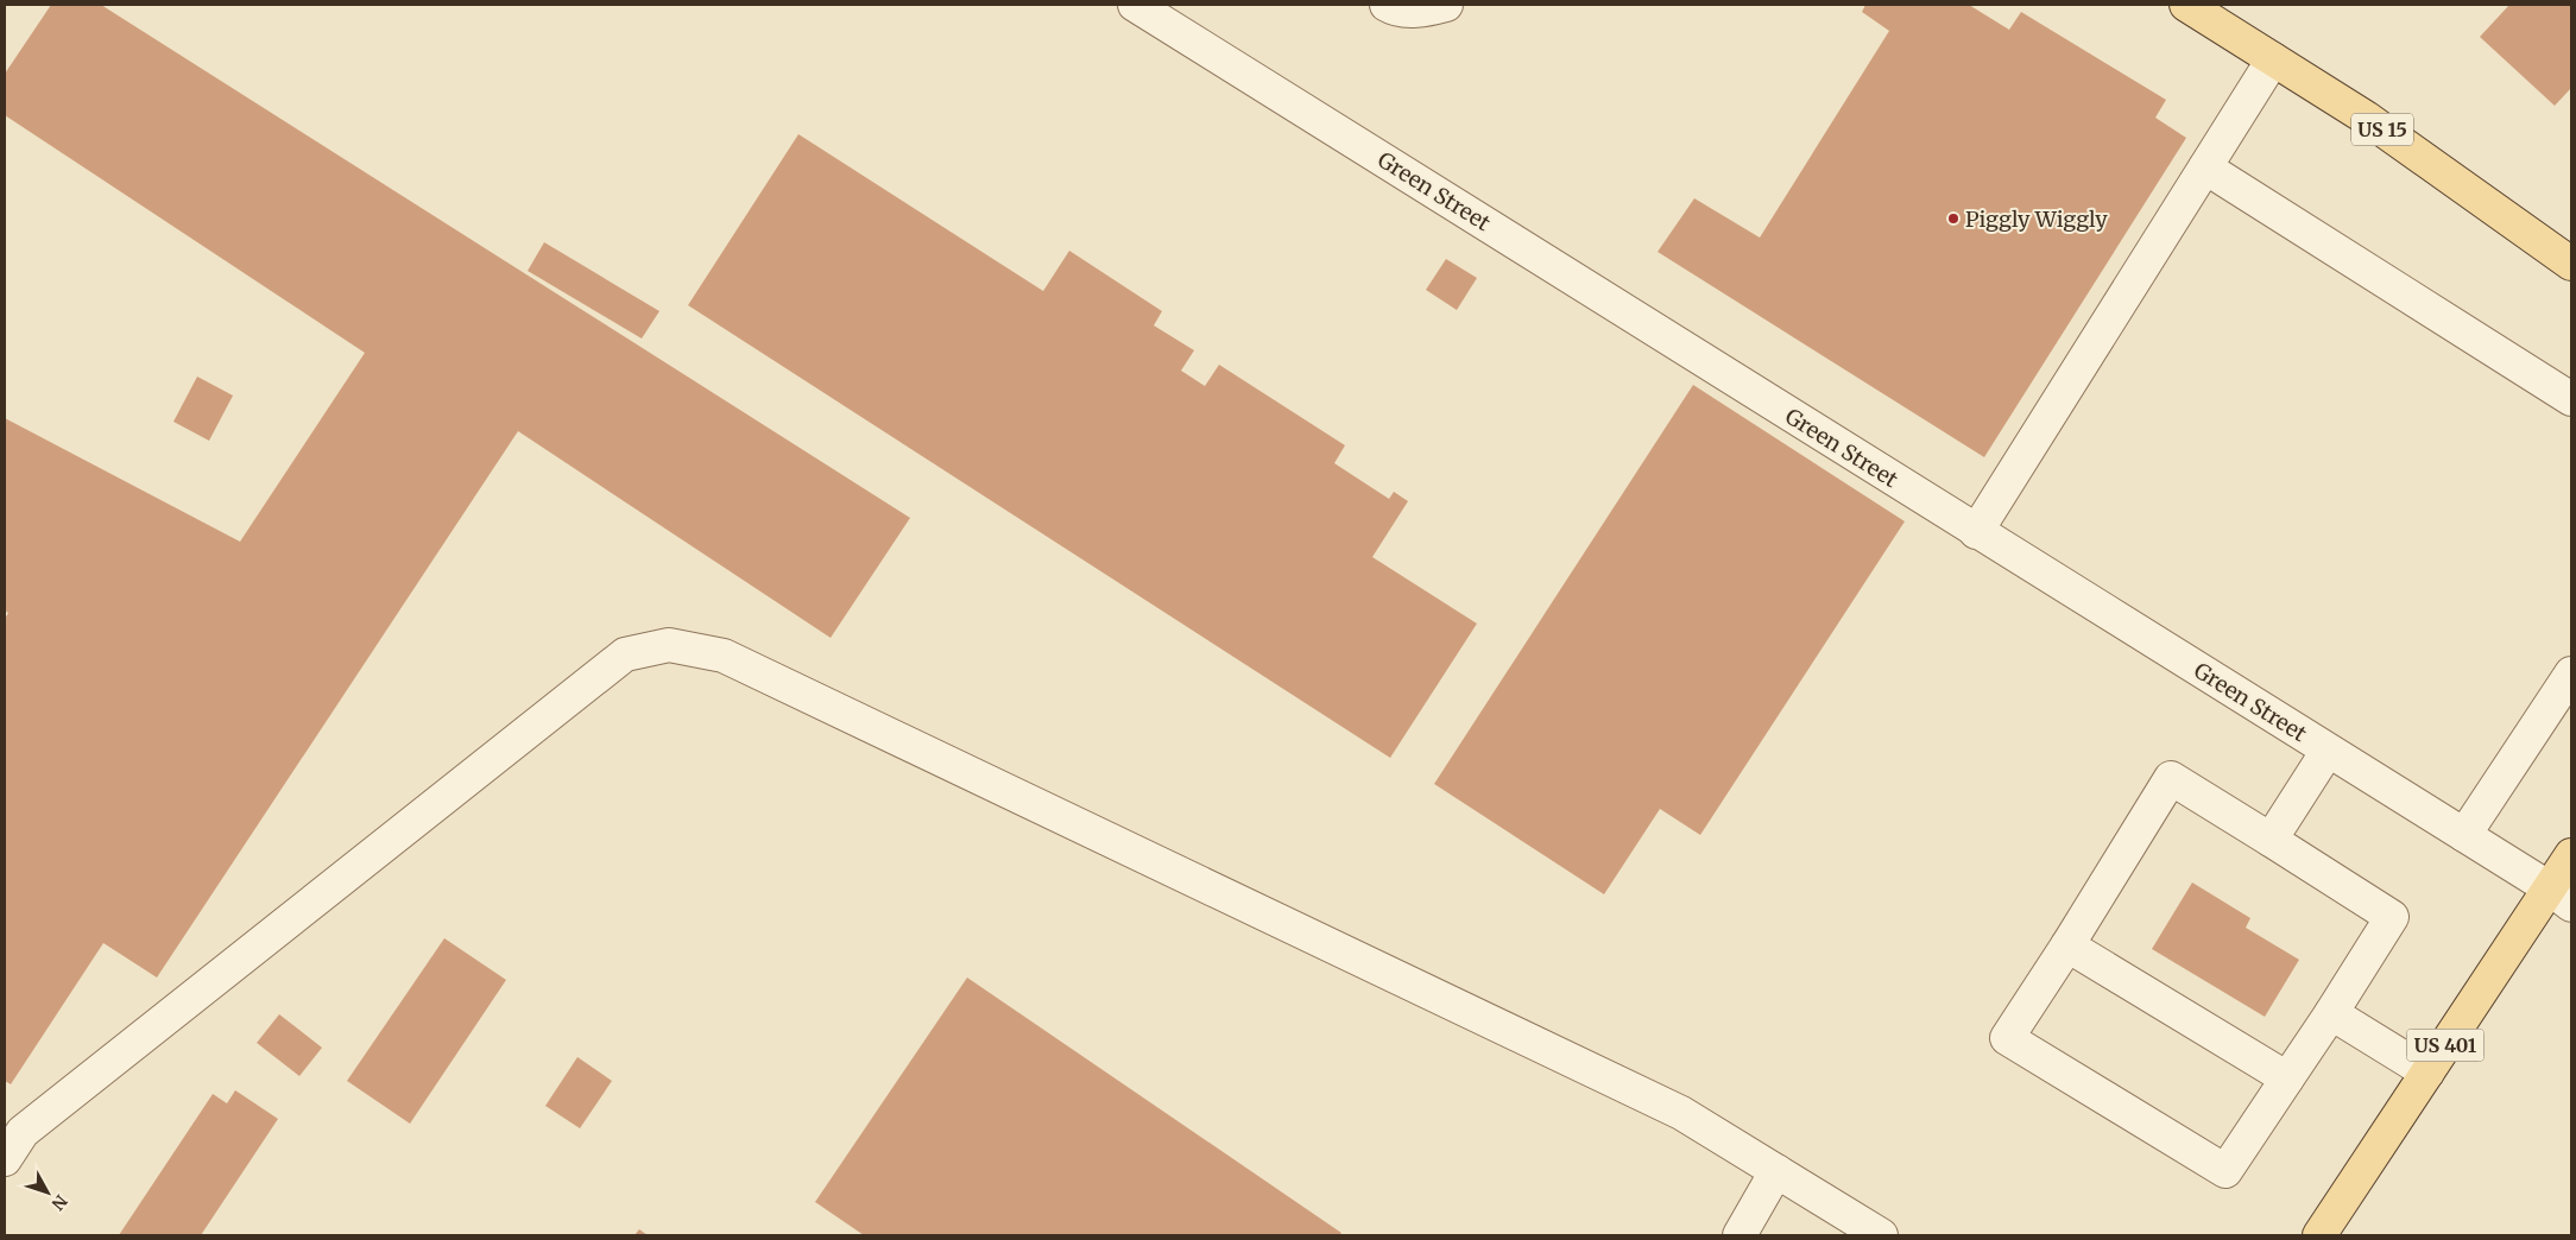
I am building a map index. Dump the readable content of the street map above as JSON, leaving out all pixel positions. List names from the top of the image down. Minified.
{"streets":{"main road":["US 15","US 401"],"street":["Green Street"]},"crossings":[["Green Street","US 401"]],"places":["Piggly Wiggly"],"north":"bottom right"}
